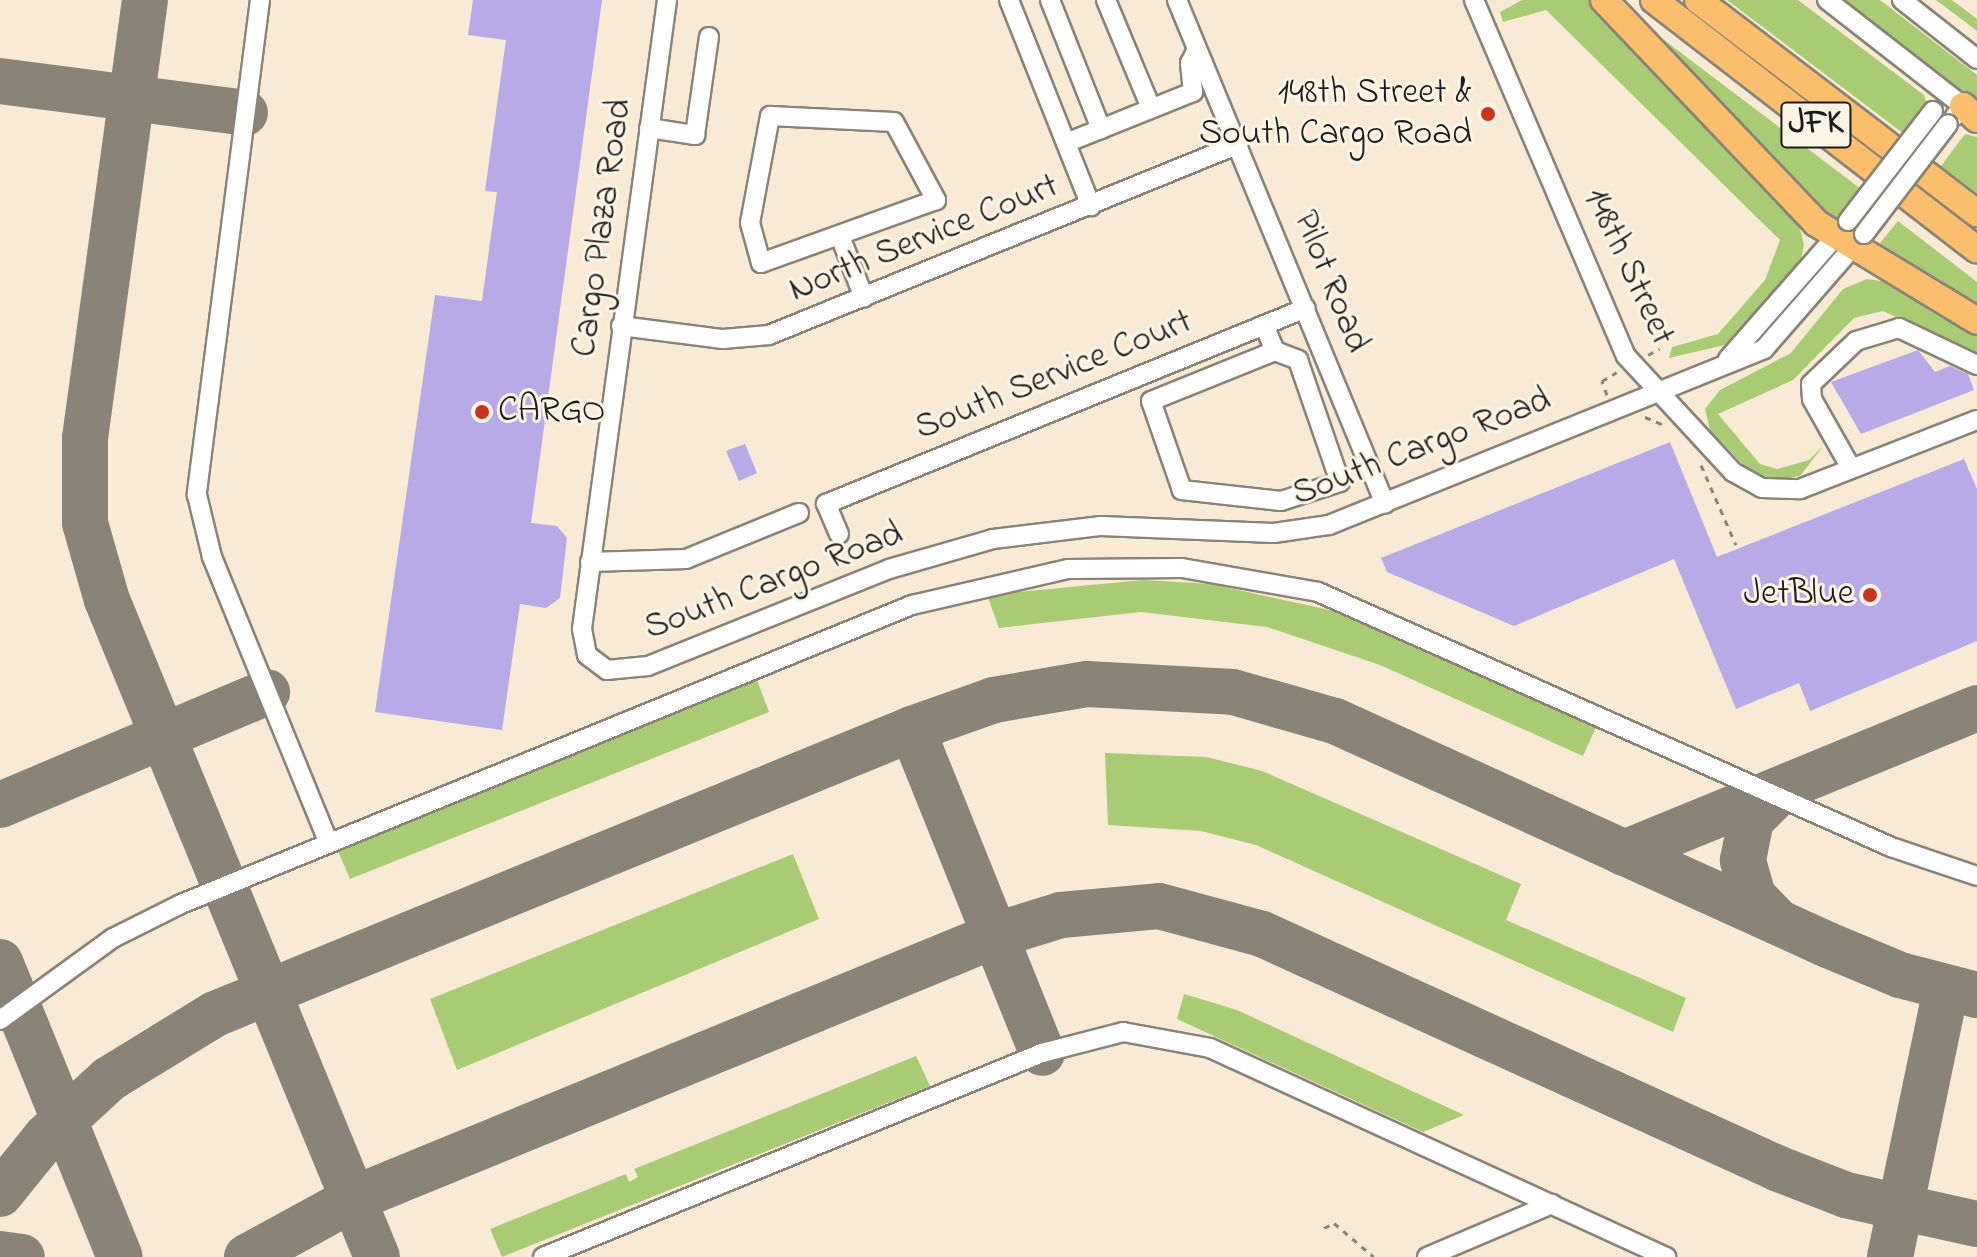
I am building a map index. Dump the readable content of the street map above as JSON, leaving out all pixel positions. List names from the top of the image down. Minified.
{"streets":{"highway":["JFK"],"street":["Cargo Plaza Road","North Service Court","148th Street","Pilot Road","South Service Court","South Cargo Road"]},"crossings":[["Cargo Plaza Road","North Service Court"],["Cargo Plaza Road","South Cargo Road"],["North Service Court","Pilot Road"],["148th Street","South Cargo Road"],["Pilot Road","South Service Court"],["Pilot Road","South Cargo Road"]],"places":["148th Street & South Cargo Road","CARGO","JetBlue"]}
